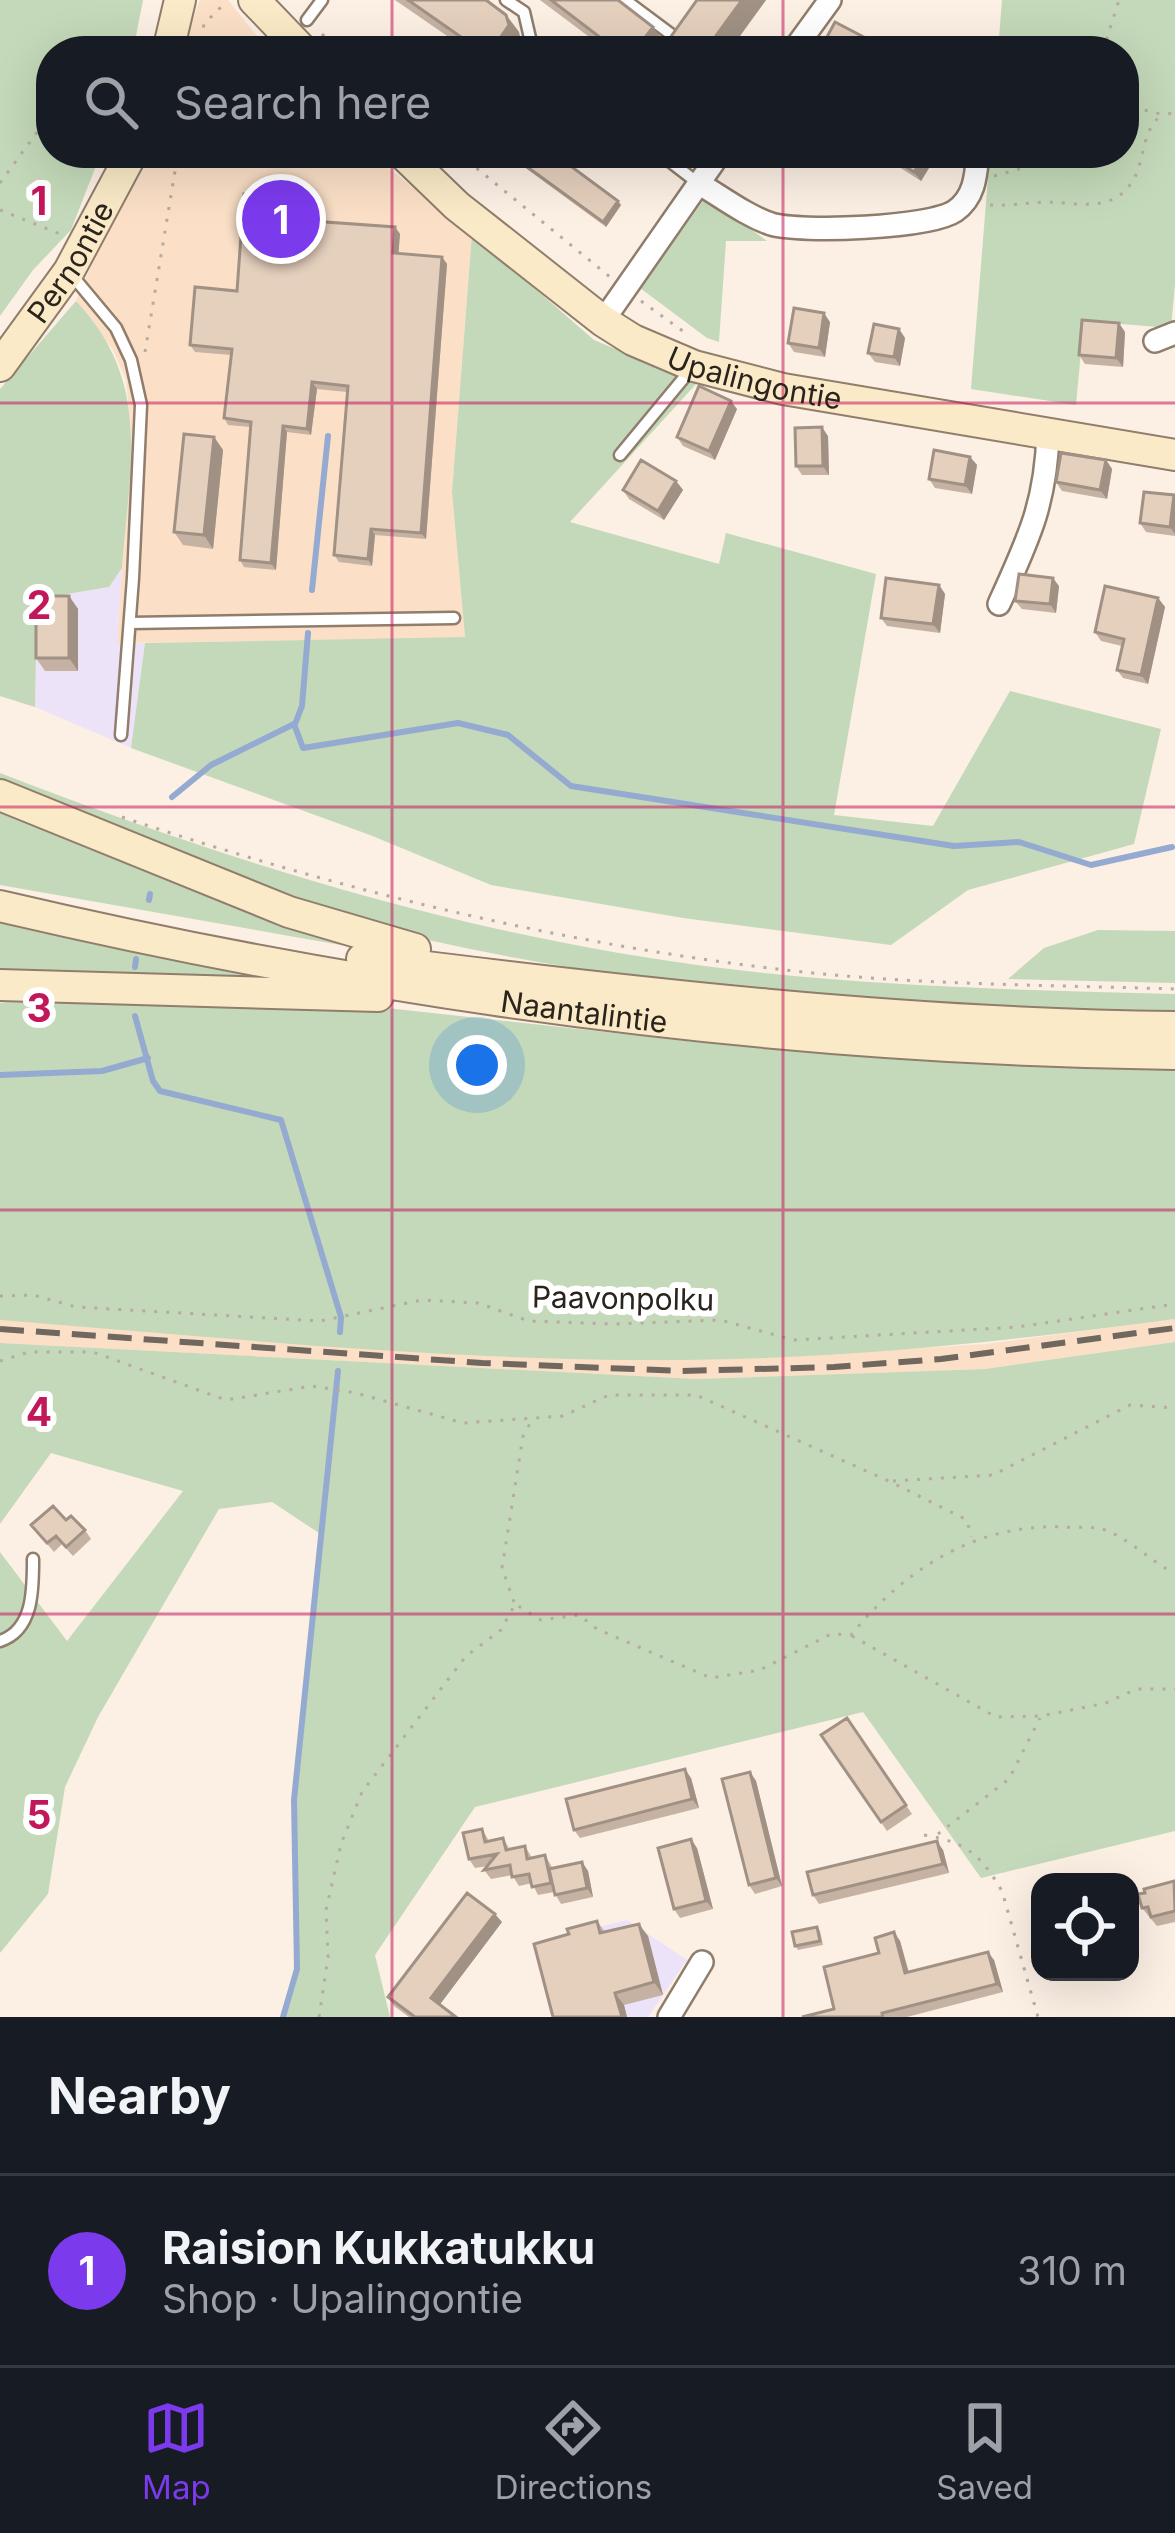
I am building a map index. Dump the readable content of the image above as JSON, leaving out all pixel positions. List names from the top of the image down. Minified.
{"streets":{"main road":["Pernontie","Upalingontie","Naantalintie"],"path":["Paavonpolku"]},"page":{"search":"Search here","pins":"1","heading":"Nearby","list":[{"mark":"1","name":"Raision Kukkatukku","note":"Shop · Upalingontie","value":"310 m"}],"nav":["Map","Directions","Saved"]},"grid":{"rows":["1","2","3","4","5"]}}
